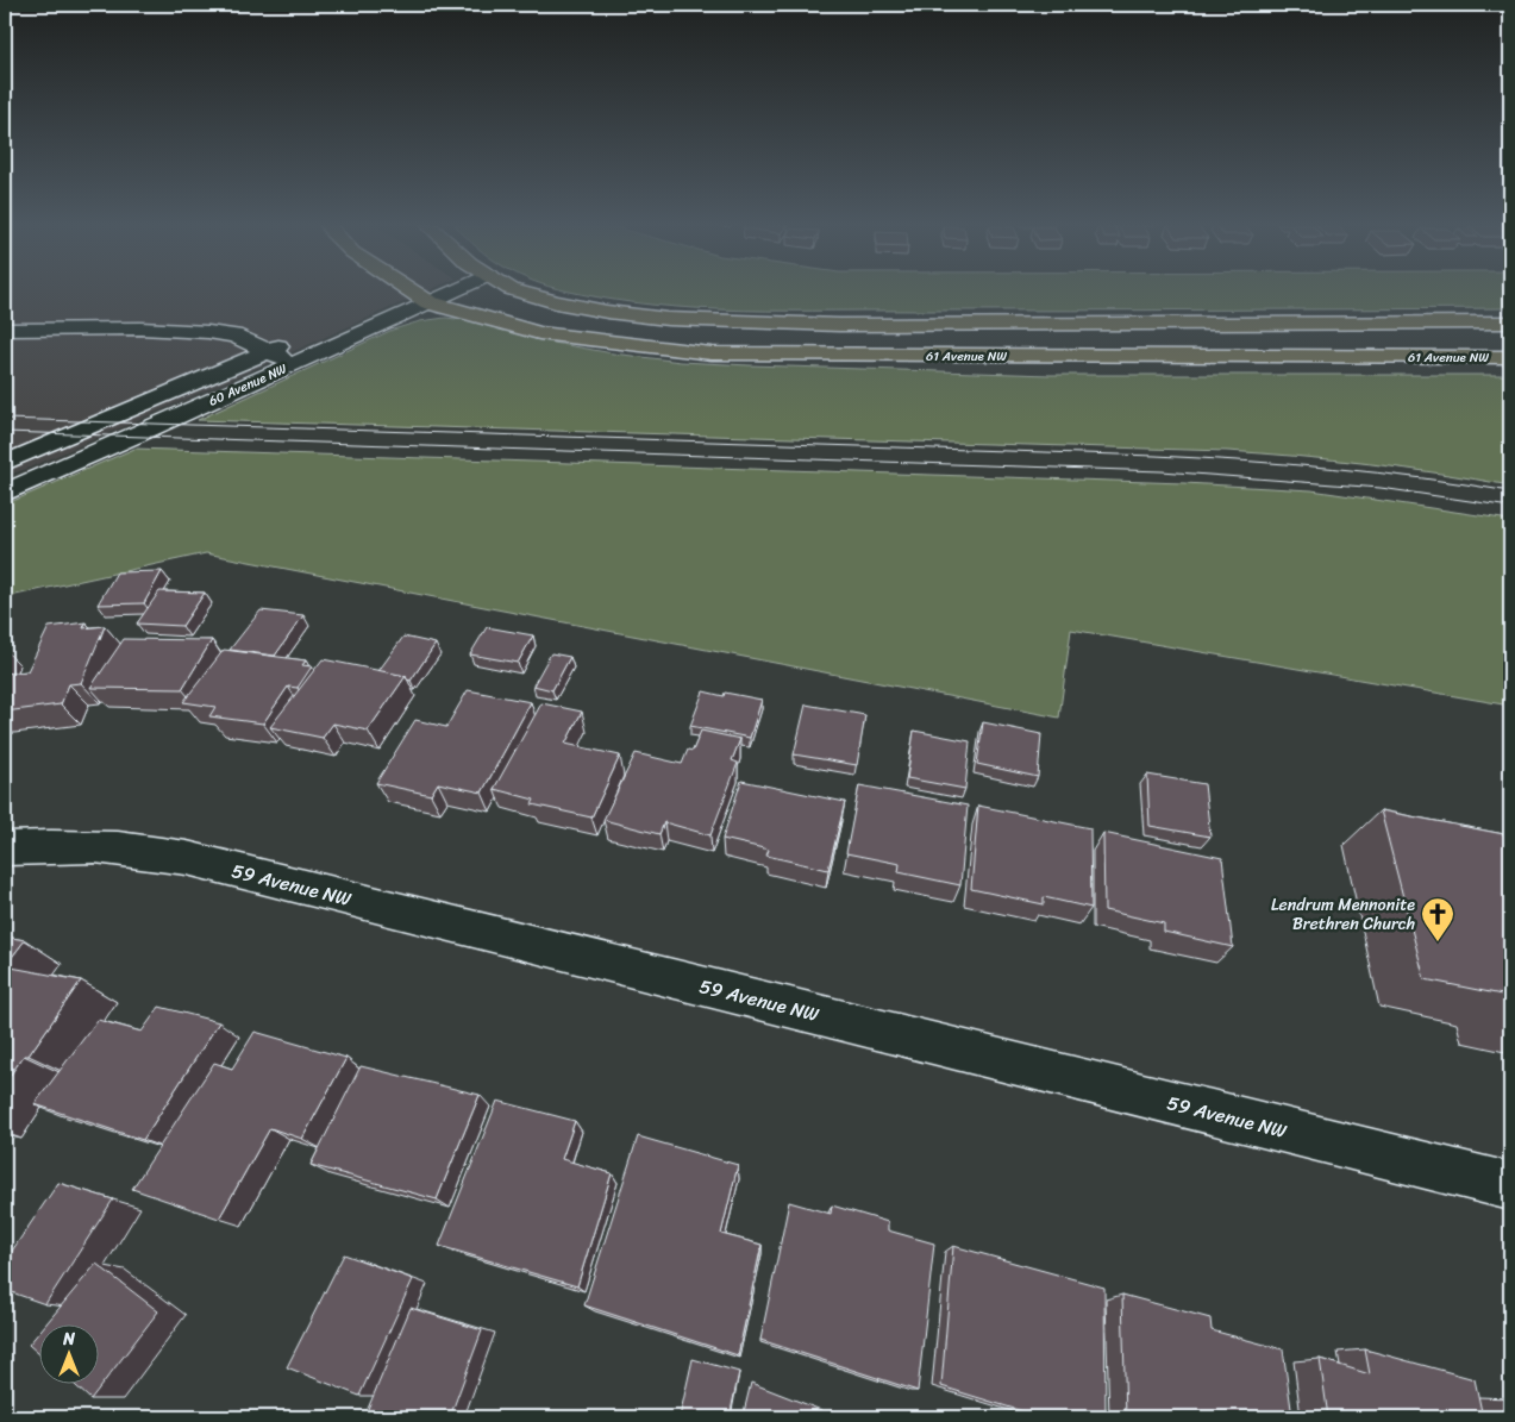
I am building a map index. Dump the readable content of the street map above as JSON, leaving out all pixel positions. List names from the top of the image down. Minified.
{"streets":{"main road":["61 Avenue NW"],"street":["60 Avenue NW","59 Avenue NW"]},"crossings":[["61 Avenue NW","60 Avenue NW"]],"places":{"church":["Lendrum Mennonite Brethren Church"]},"north":"top"}
